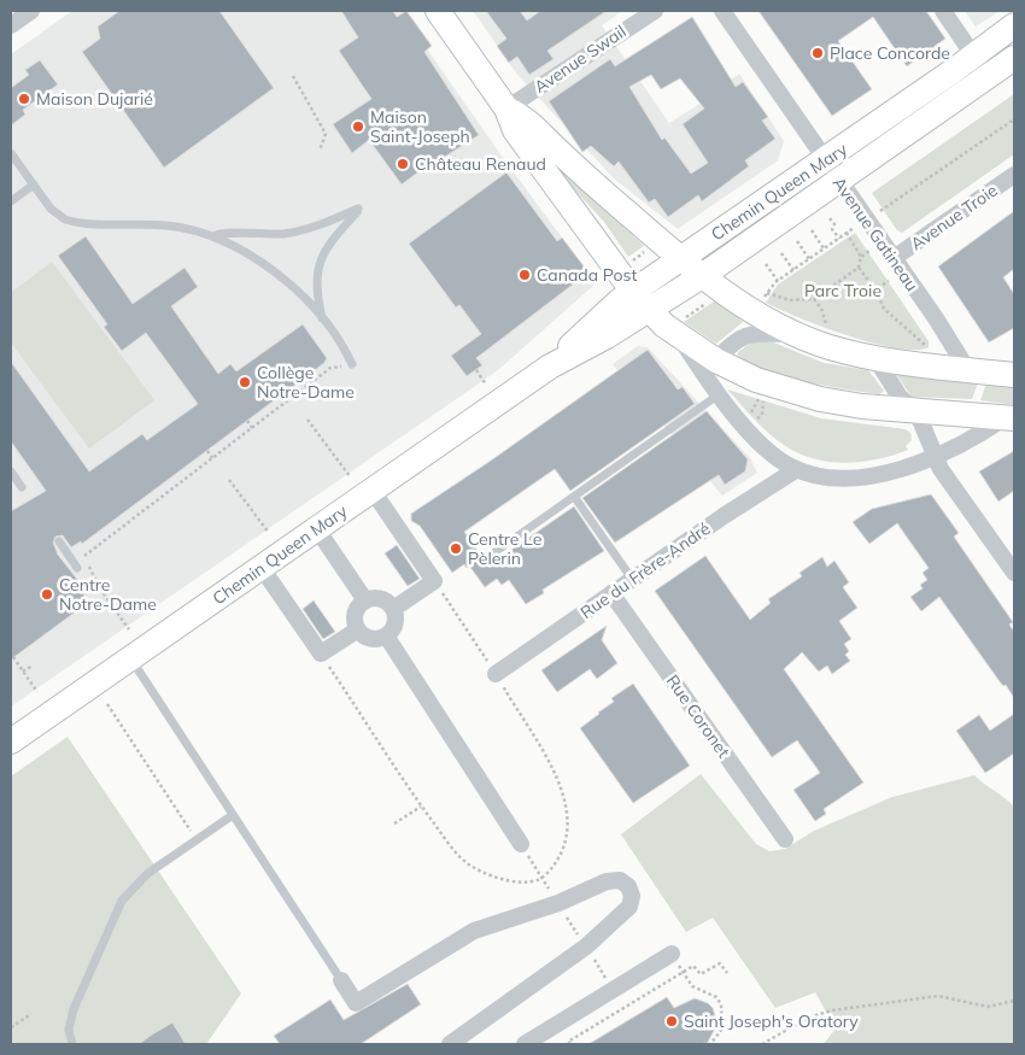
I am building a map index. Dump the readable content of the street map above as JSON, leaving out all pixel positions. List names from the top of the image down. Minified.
{"streets":{"street":["Avenue Swail","Chemin Queen Mary","Avenue Troie","Avenue Gatineau","Rue du Frère-André","Rue Coronet"]},"crossings":[["Chemin Queen Mary","Avenue Gatineau"],["Avenue Troie","Avenue Gatineau"],["Rue du Frère-André","Rue Coronet"]],"parks":["Parc Troie"],"places":["Place Concorde","Maison Dujarié","Maison Saint-Joseph","Château Renaud","Canada Post","Collège Notre-Dame","Centre Le Pèlerin","Centre Notre-Dame","Saint Joseph's Oratory"]}
